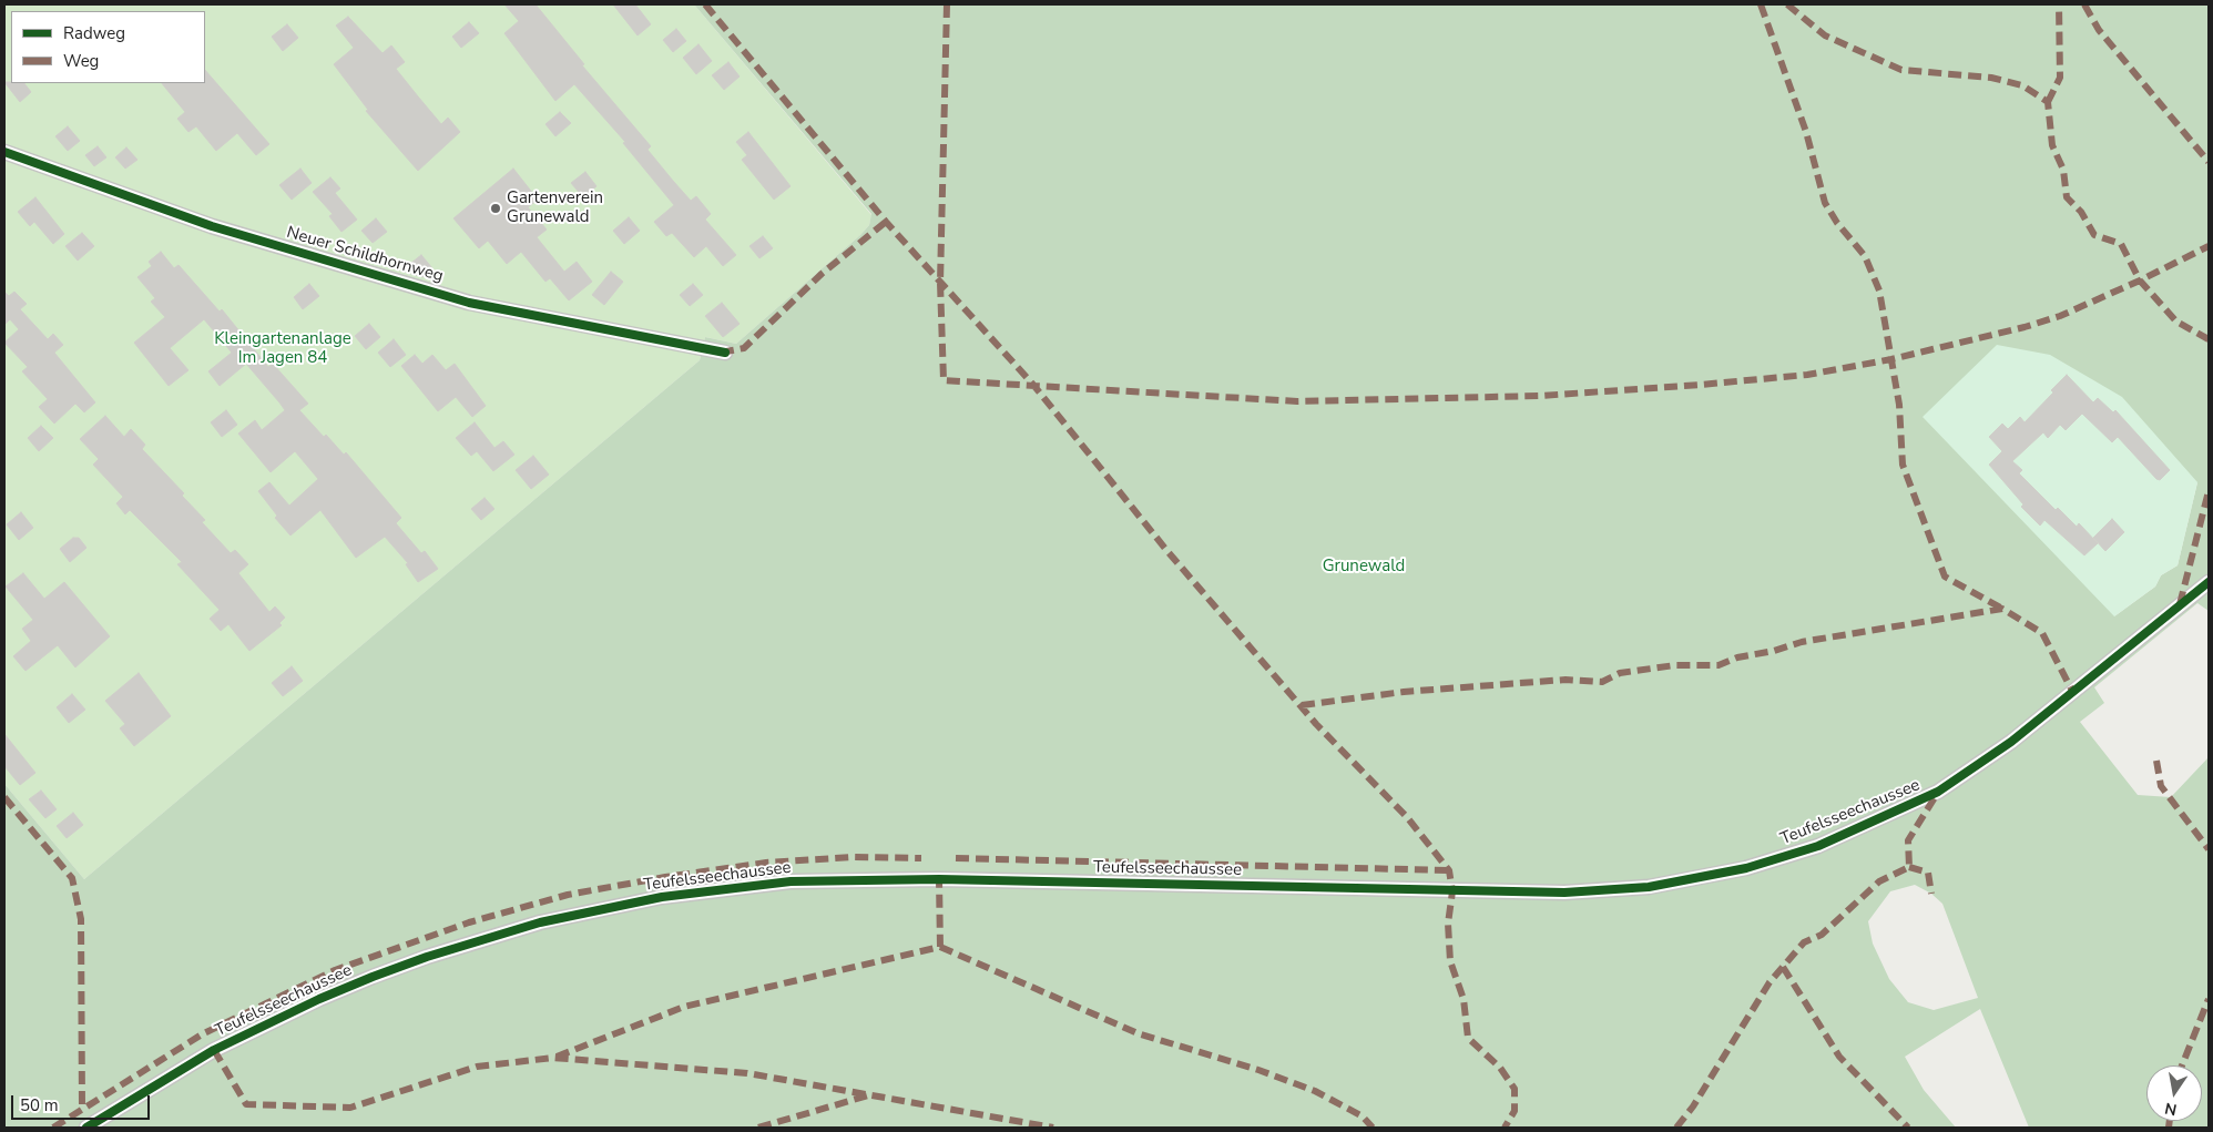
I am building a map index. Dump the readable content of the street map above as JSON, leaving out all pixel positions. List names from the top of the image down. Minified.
{"streets":{"street":["Neuer Schildhornweg","Teufelsseechaussee"]},"parks":["Kleingartenanlage Im Jagen 84","Grunewald"],"places":["Gartenverein Grunewald"],"legend":["Radweg","Weg"],"scale_bar":"50 m","north":"bottom"}
